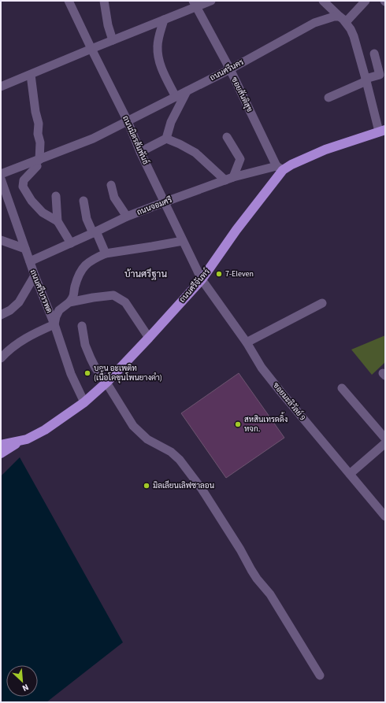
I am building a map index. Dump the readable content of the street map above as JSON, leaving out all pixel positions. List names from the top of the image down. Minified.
{"streets":{"main road":["ถนนศรีจันทร์"],"street":["ถนนศรีนคร","ซอยสันติสุข","ถนนมิตรสัมพันธ์","ถนนจอมศรี","ถนนศรีบรรพด","ซอยมะลิวัลย์ 9"]},"crossings":[["ถนนศรีนคร","ซอยสันติสุข"],["ถนนศรีนคร","ถนนมิตรสัมพันธ์"],["ซอยสันติสุข","ถนนจอมศรี"],["ซอยสันติสุข","ถนนศรีจันทร์"],["ถนนมิตรสัมพันธ์","ถนนจอมศรี"],["ถนนมิตรสัมพันธ์","ถนนศรีจันทร์"],["ถนนมิตรสัมพันธ์","ซอยมะลิวัลย์ 9"],["ถนนจอมศรี","ถนนศรีจันทร์"],["ถนนจอมศรี","ถนนศรีบรรพด"],["ถนนศรีจันทร์","ถนนศรีบรรพด"],["ถนนศรีจันทร์","ซอยมะลิวัลย์ 9"]],"districts":["บ้านศรีฐาน"],"places":["7-Eleven","บอน อะเพติท (เนื้อโคขุนโพนยางคำ)","สหสินเทรดดิ้ง หจก.","มิลเลียนเลิฟซาลอน"],"north":"bottom right"}
